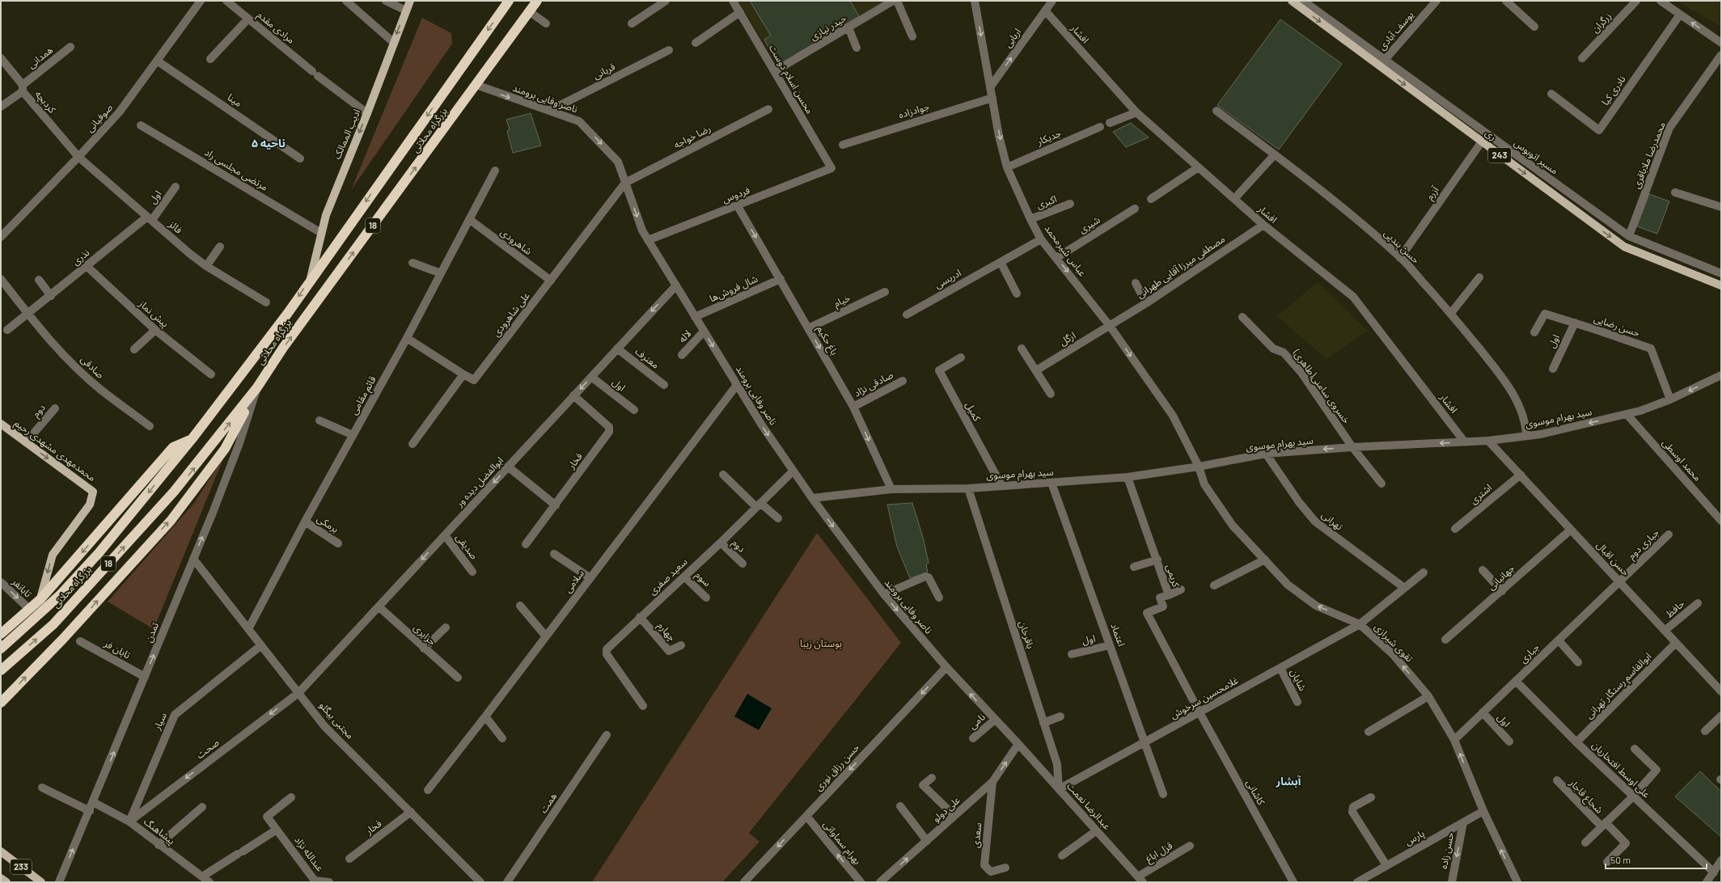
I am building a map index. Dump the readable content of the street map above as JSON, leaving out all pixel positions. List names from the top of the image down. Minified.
{"streets":{"highway":["بزرگراه محلاتی","18"],"main road":["ادیب الممالک","ری","243","محمدمهدی مشهدی رحیم","233"],"street":["زرگران","مرادی مقدم","حیدر نیازی","یوسف آبادی","افشار","اربابی","همدانی","قربانی","محسن اسلام دوست","نادری کیا","ناصر وفایی برومند","مینا","کردبچه","جوادزاده","صوفیانی","رضا خواجه","جدیکار","محمدرضا ملاباقری","مسیر اتوبوس","مرتضی مجلسی راد","آزرم","فردوس","اول","اکبری","شیری","فائز","شاهرودی","حسن بندپی","عباس شیرمحمد","نذری","مصطفی میرزا آقایی طهرانی","ادریسی","شال فروش‌ها","خیام","پیش نماز","علی شاهرودی","حسن رضایی","لاله","ازگل","باغ حکیم","معترف","صادقی","صادقی نژاد","خسروی سامنی(طاهری)","قائم مقامی","دوم","کمیل","سید بهرام موسوی","محمد اوسطی","فخار","ابوالفضل دیده ور","اشتری","تهرانی","برمکی","جباری دوم","صدیقی","حسن اقبال","کریمی","سعید صفری","جهانبانی","سوم","سلامی","تابانفر","حافظ","چهارم","تمدن","جزایری","باقرخان","اعتماد","تقوی شیرازی","تابان فر","جباری","شایان","ابوالقاسم رستگار تهرانی","غلامحسین سرخوش","مجتبی بیگلو","سیار","نامی","صحت","حسن رزاق نوری","علی اوسط افتخاریان","کاشانی","شجاع قاجار","همت","عبدالرضا نعمت","علی دولو","پیشاهنگ","سعدی","پارس","بهرام سماواتی","حسن زاده","قزل اباغ","عبدالله نژاد"]},"crossings":[["مرادی مقدم","ادیب الممالک"],["حیدر نیازی","محسن اسلام دوست"],["یوسف آبادی","مسیر اتوبوس"],["افشار","اربابی"],["افشار","مصطفی میرزا آقایی طهرانی"],["افشار","سید بهرام موسوی"],["اربابی","عباس شیرمحمد"],["همدانی","کردبچه"],["قربانی","ناصر وفایی برومند"],["محسن اسلام دوست","فردوس"],["ناصر وفایی برومند","بزرگراه محلاتی"],["ناصر وفایی برومند","رضا خواجه"],["ناصر وفایی برومند","فردوس"],["ناصر وفایی برومند","شال فروش‌ها"],["ناصر وفایی برومند","علی شاهرودی"],["ناصر وفایی برومند","لاله"],["ناصر وفایی برومند","سید بهرام موسوی"],["ناصر وفایی برومند","ابوالفضل دیده ور"],["ناصر وفایی برومند","سعید صفری"],["ناصر وفایی برومند","سلامی"],["ناصر وفایی برومند","نامی"],["ناصر وفایی برومند","حسن رزاق نوری"],["ناصر وفایی برومند","عبدالرضا نعمت"],["ناصر وفایی برومند","علی دولو"],["مینا","صوفیانی"],["کردبچه","صوفیانی"],["کردبچه","فائز"],["جوادزاده","عباس شیرمحمد"],["صوفیانی","فائز"],["بزرگراه محلاتی","ادیب الممالک"],["بزرگراه محلاتی","تمدن"],["ادیب الممالک","مرتضی مجلسی راد"],["ری","آزرم"],["رضا خواجه","علی شاهرودی"],["جدیکار","عباس شیرمحمد"],["محمدرضا ملاباقری","مسیر اتوبوس"],["آزرم","حسن بندپی"],["فردوس","باغ حکیم"],["اول","فائز"],["اول","نذری"],["اول","حسن رضایی"],["اول","ابوالفضل دیده ور"],["اول","اعتماد"],["اول","جباری"],["اکبری","عباس شیرمحمد"],["شیری","عباس شیرمحمد"],["فائز","نذری"],["شاهرودی","علی شاهرودی"],["شاهرودی","قائم مقامی"],["حسن بندپی","سید بهرام موسوی"],["عباس شیرمحمد","مصطفی میرزا آقایی طهرانی"],["عباس شیرمحمد","ادریسی"],["عباس شیرمحمد","ازگل"],["عباس شیرمحمد","سید بهرام موسوی"],["عباس شیرمحمد","تقوی شیرازی"],["نذری","پیش نماز"],["نذری","صادقی"],["مصطفی میرزا آقایی طهرانی","ازگل"],["شال فروش‌ها","باغ حکیم"],["خیام","باغ حکیم"],["حسن رضایی","سید بهرام موسوی"],["باغ حکیم","صادقی نژاد"],["باغ حکیم","سید بهرام موسوی"],["معترف","ابوالفضل دیده ور"],["خسروی سامنی(طاهری)","سید بهرام موسوی"],["قائم مقامی","برمکی"],["قائم مقامی","مجتبی بیگلو"],["دوم","محمدمهدی مشهدی رحیم"],["دوم","سعید صفری"],["کمیل","سید بهرام موسوی"],["سید بهرام موسوی","محمد اوسطی"],["سید بهرام موسوی","تهرانی"],["سید بهرام موسوی","حسن اقبال"],["سید بهرام موسوی","کریمی"],["سید بهرام موسوی","باقرخان"],["سید بهرام موسوی","اعتماد"],["سید بهرام موسوی","تقوی شیرازی"],["فخار","ابوالفضل دیده ور"],["فخار","مجتبی بیگلو"],["ابوالفضل دیده ور","صدیقی"],["ابوالفضل دیده ور","جزایری"],["ابوالفضل دیده ور","مجتبی بیگلو"],["ابوالفضل دیده ور","صحت"],["اشتری","حسن اقبال"],["جباری دوم","حسن اقبال"],["جباری دوم","جباری"],["حسن اقبال","جهانبانی"],["حسن اقبال","حافظ"],["حسن اقبال","جباری"],["حسن اقبال","ابوالقاسم رستگار تهرانی"],["کریمی","غلامحسین سرخوش"],["کریمی","کاشانی"],["سعید صفری","سوم"],["سعید صفری","چهارم"],["تمدن","تابان فر"],["تمدن","مجتبی بیگلو"],["تمدن","پیشاهنگ"],["باقرخان","غلامحسین سرخوش"],["باقرخان","عبدالرضا نعمت"],["اعتماد","غلامحسین سرخوش"],["تقوی شیرازی","جباری"],["تقوی شیرازی","غلامحسین سرخوش"],["تقوی شیرازی","پارس"],["جباری","علی اوسط افتخاریان"],["شایان","غلامحسین سرخوش"],["ابوالقاسم رستگار تهرانی","علی اوسط افتخاریان"],["غلامحسین سرخوش","کاشانی"],["غلامحسین سرخوش","عبدالرضا نعمت"],["مجتبی بیگلو","سیار"],["مجتبی بیگلو","صحت"],["سیار","صحت"],["سیار","پیشاهنگ"],["صحت","پیشاهنگ"],["حسن رزاق نوری","بهرام سماواتی"],["علی اوسط افتخاریان","شجاع قاجار"],["عبدالرضا نعمت","علی دولو"],["عبدالرضا نعمت","قزل اباغ"],["علی دولو","سعدی"],["پارس","حسن زاده"]],"one_way":["اربابی","ادیب الممالک","ری","عباس شیرمحمد","باغ حکیم","سید بهرام موسوی","ابوالفضل دیده ور","تابانفر","تمدن","تقوی شیرازی","صحت","حسن رزاق نوری","علی دولو","بهرام سماواتی","حسن زاده"],"districts":["ناحیه ۵","آبشار"],"parks":["بوستان زیبا"],"scale_bar":"50 m"}
